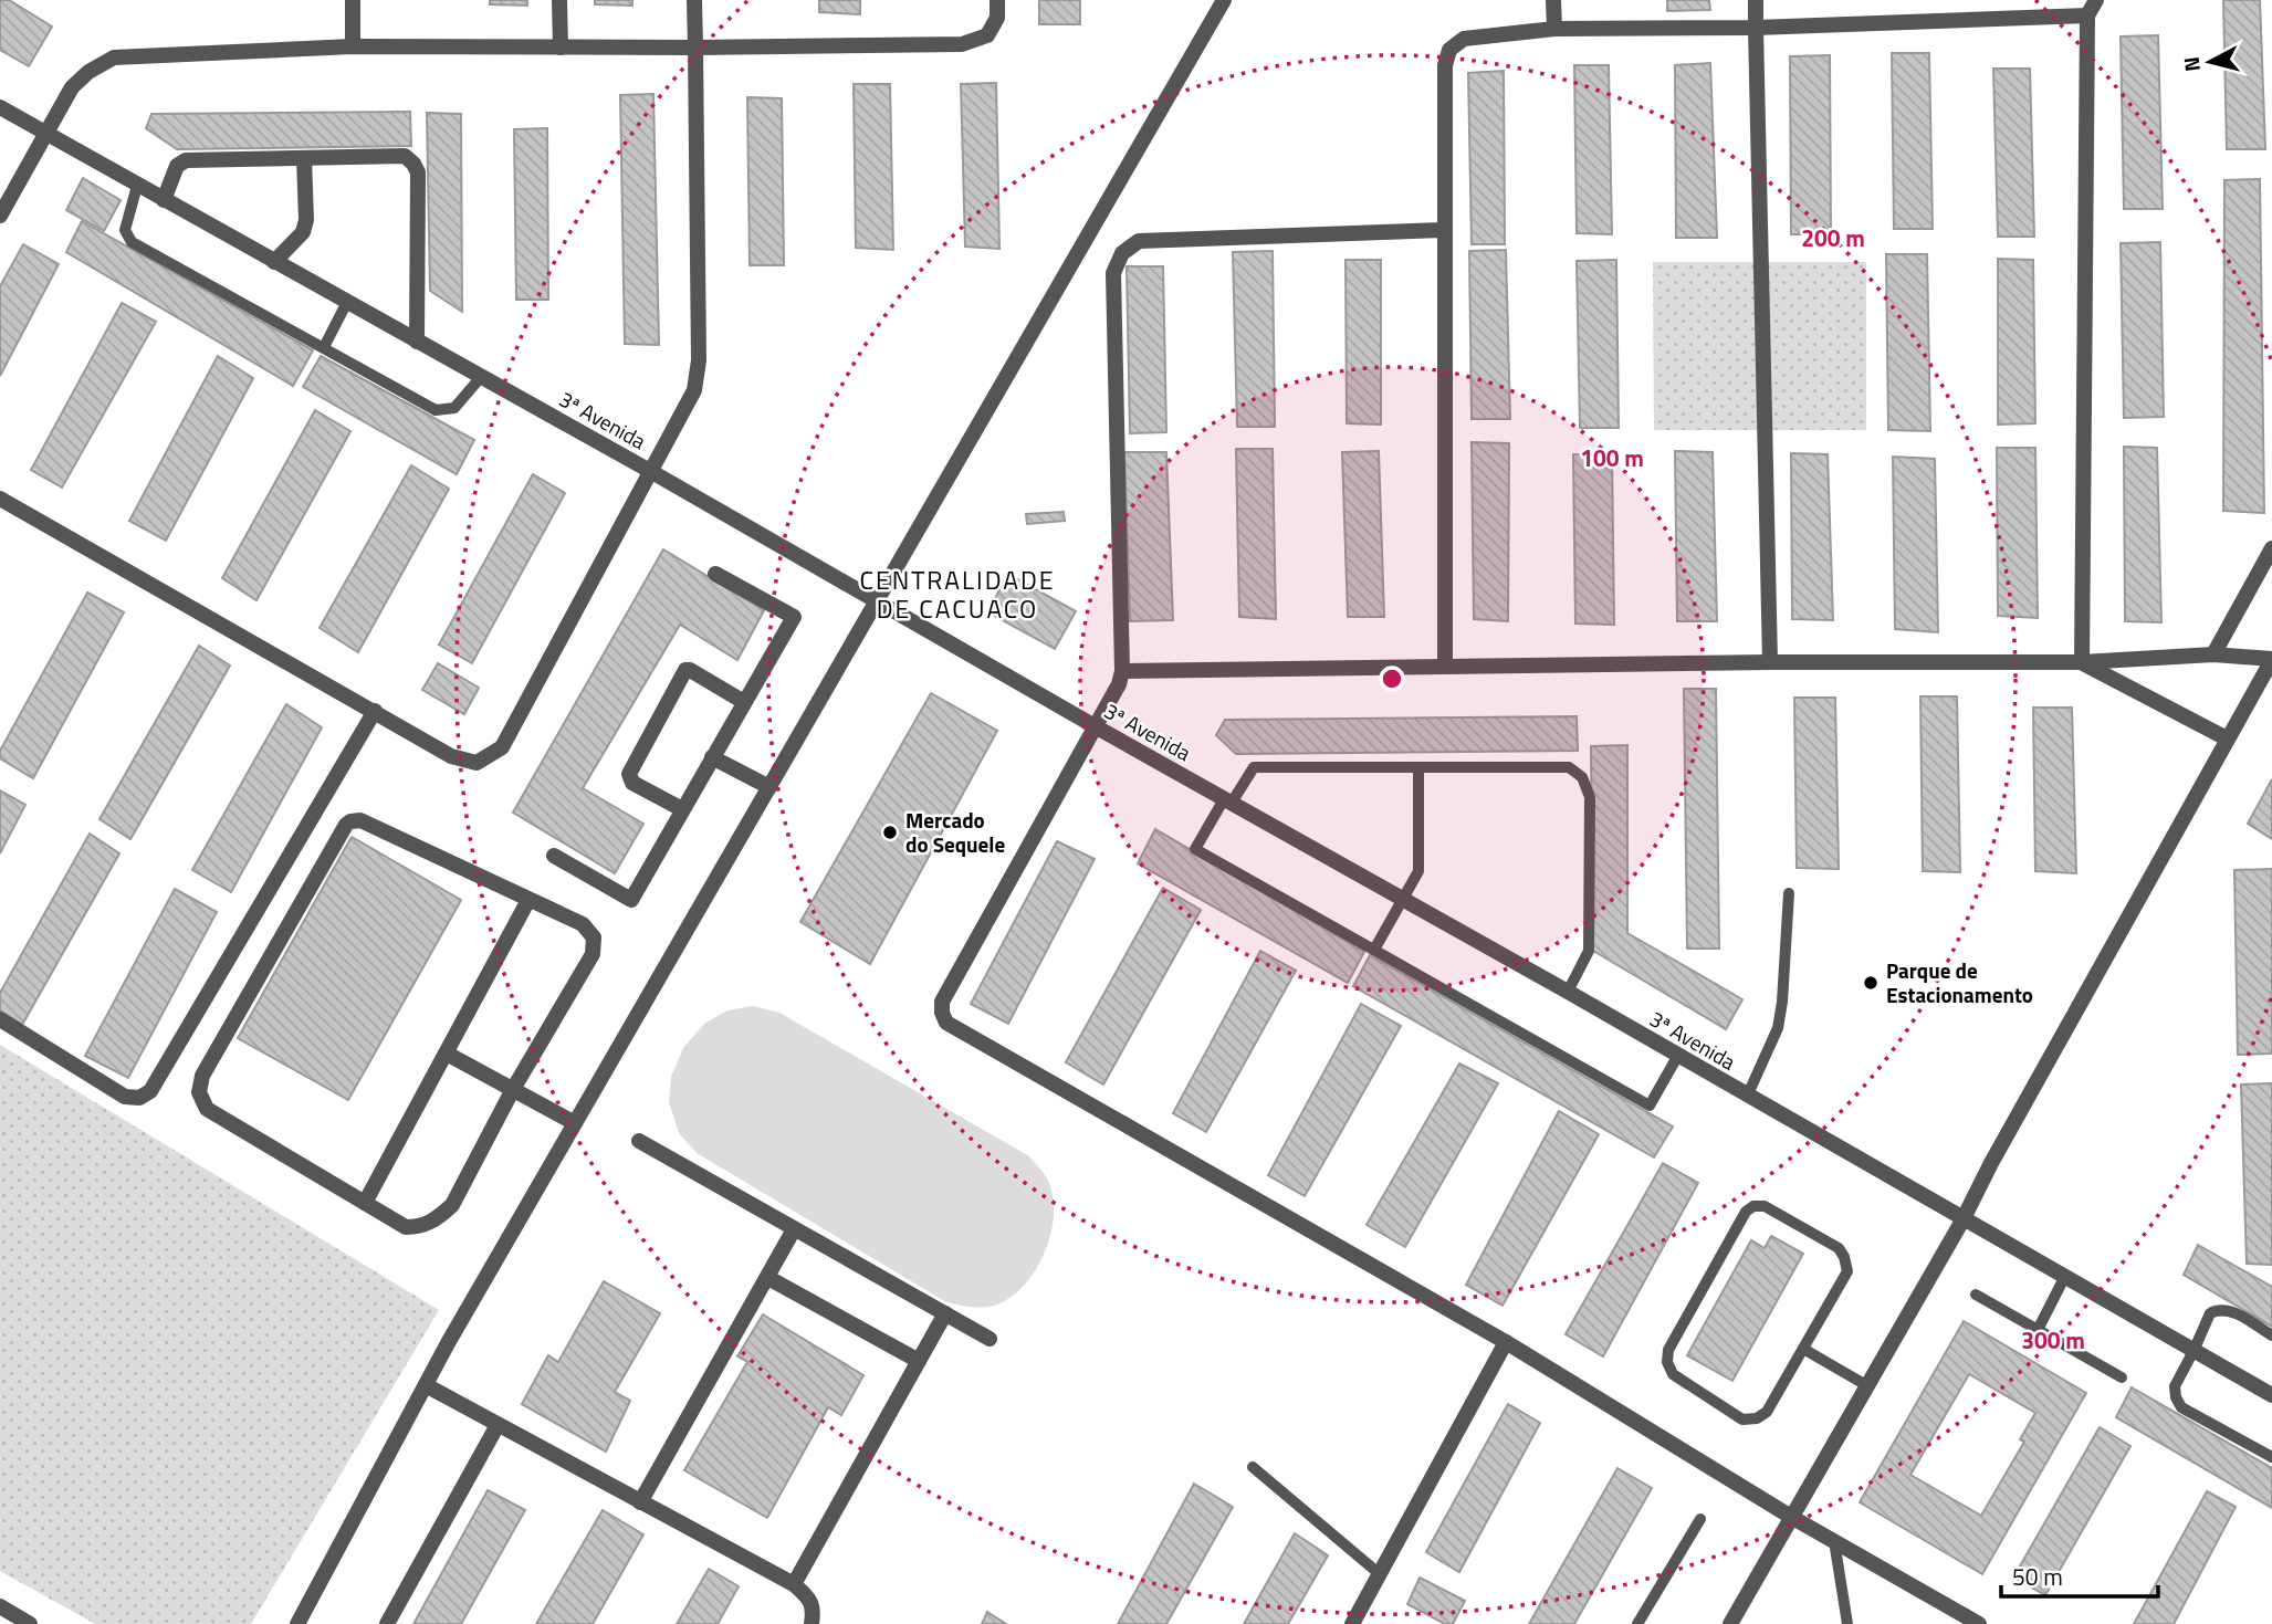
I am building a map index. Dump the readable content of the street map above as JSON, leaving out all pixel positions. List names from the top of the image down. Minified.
{"streets":{"street":["3ª Avenida"]},"districts":["CENTRALIDADE DE CACUACO"],"places":["Mercado do Sequele","Parque de Estacionamento"],"scale_bar":"50 m","north":"left","rings":["200 m","100 m","300 m"]}
